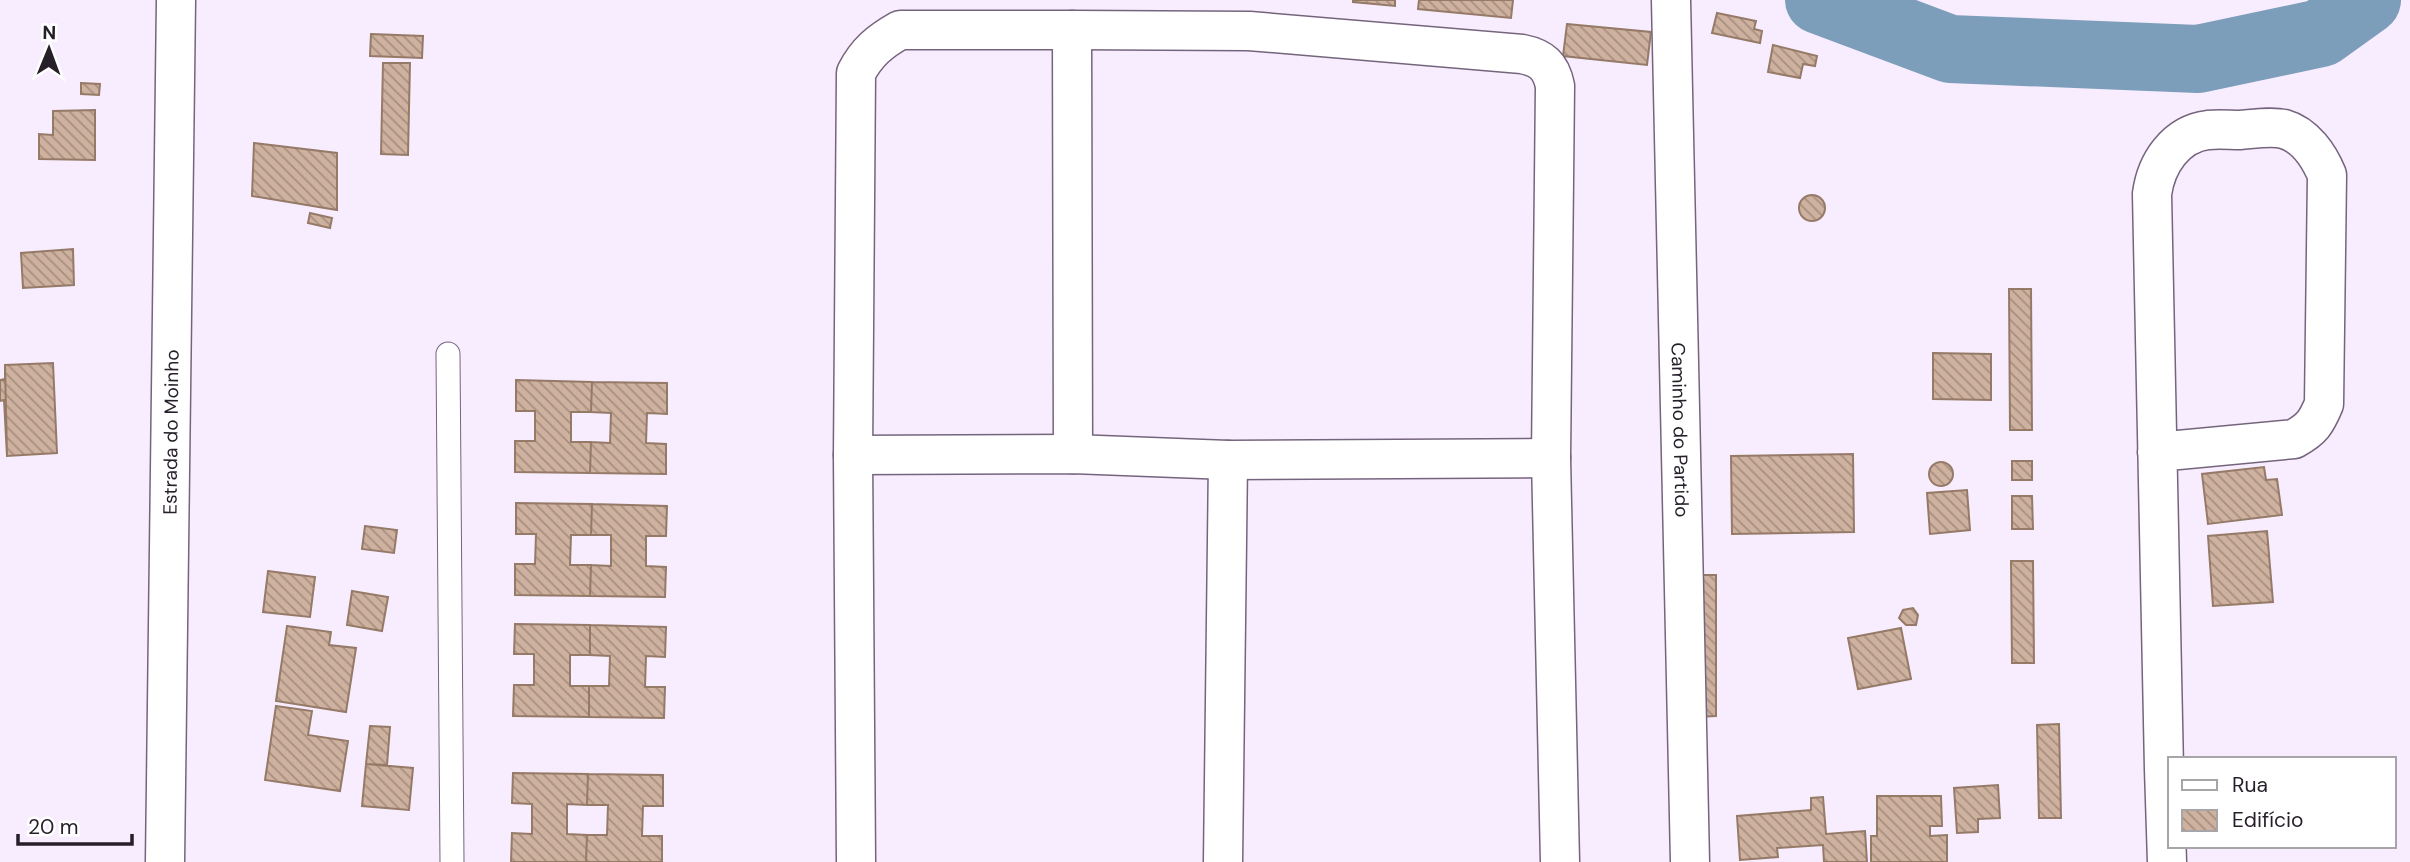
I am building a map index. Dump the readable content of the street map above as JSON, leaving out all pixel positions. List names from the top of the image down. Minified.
{"streets":{"street":["Estrada do Moinho","Caminho do Partido"]},"legend":["Rua","Edifício"],"scale_bar":"20 m","north":"top"}
